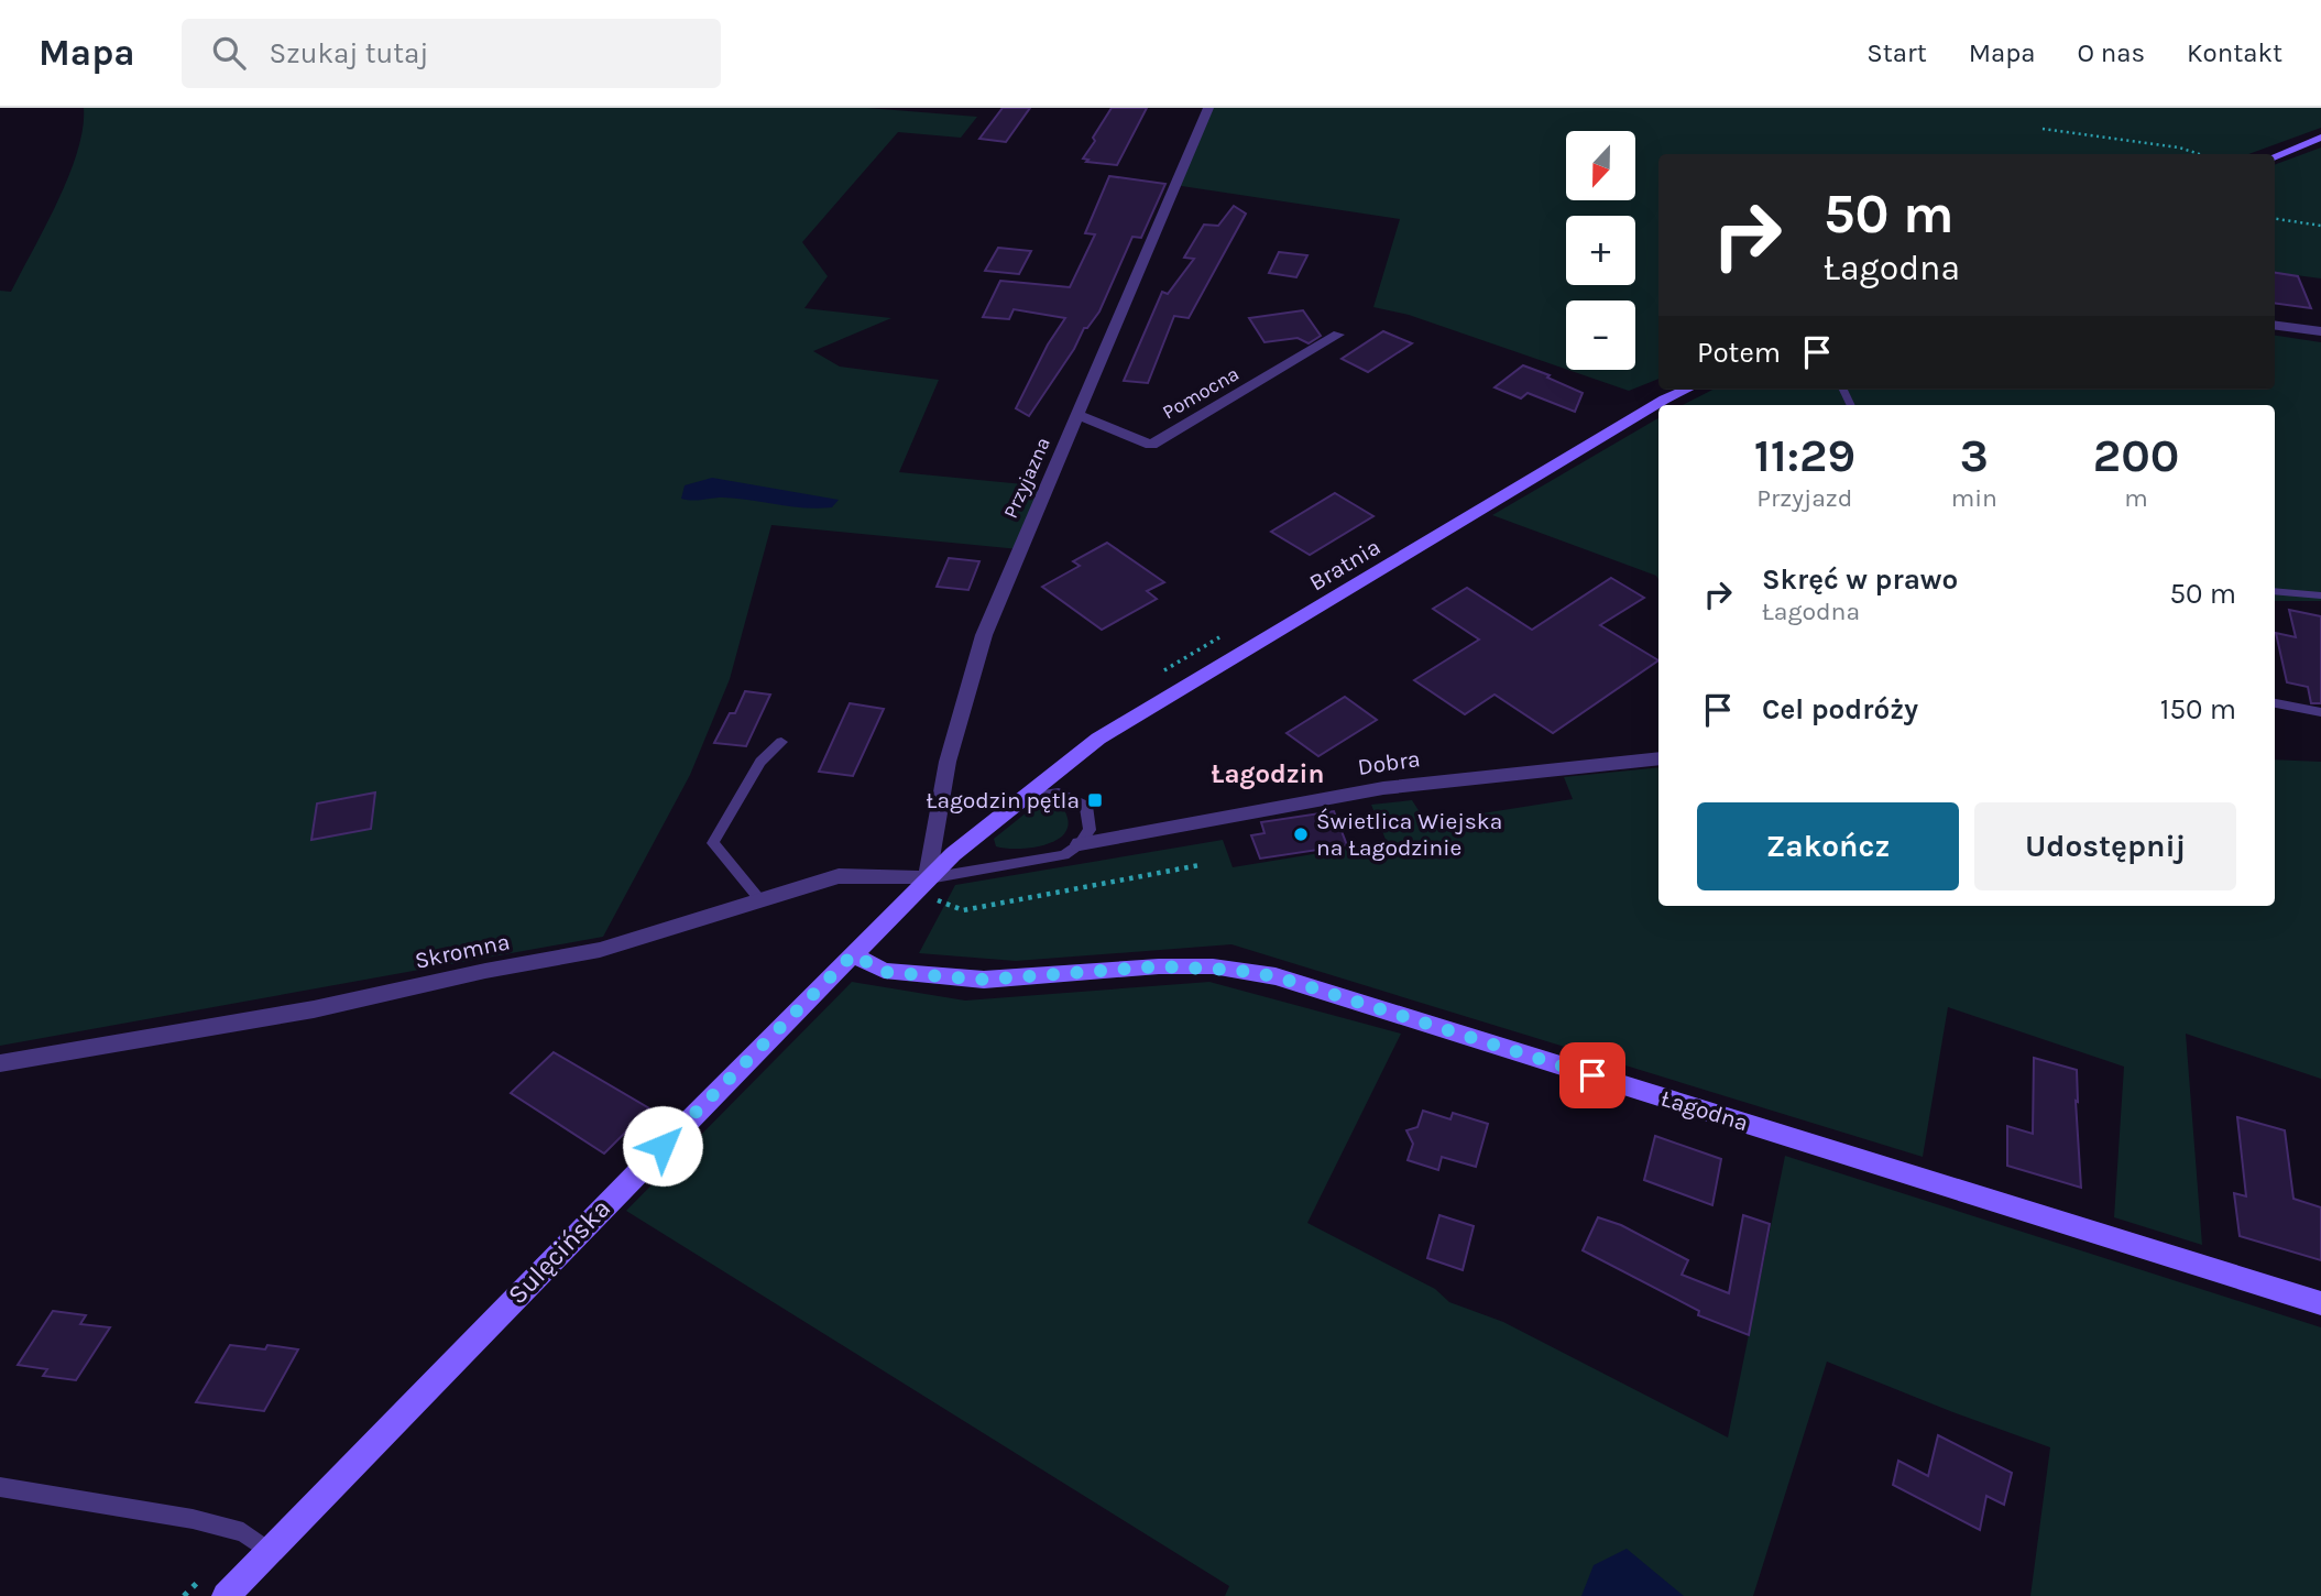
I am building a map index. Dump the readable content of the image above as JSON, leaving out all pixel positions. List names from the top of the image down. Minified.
{"streets":{"street":["Pomocna","Przyjazna","Bratnia","Dobra","Skromna","Łagodna","Sulęcińska"]},"crossings":[["Pomocna","Przyjazna"],["Przyjazna","Bratnia"],["Przyjazna","Skromna"],["Przyjazna","Sulęcińska"],["Bratnia","Skromna"],["Bratnia","Sulęcińska"],["Skromna","Sulęcińska"],["Łagodna","Sulęcińska"]],"districts":["Łagodzin"],"places":{"transit":["Łagodzin pętla"],"other":["Świetlica Wiejska na Łagodzinie"]},"north":"bottom","page":{"header":"Mapa","search":"Szukaj tutaj","nav":["Start","Mapa","O nas","Kontakt"],"map_buttons":["+","−"],"turn":["50 m","Łagodna"],"then":"Potem","eta":["11:29","Przyjazd","3","min","200","m"],"list":[{"name":"Skręć w prawo","note":"Łagodna","value":"50 m"},{"name":"Cel podróży","value":"150 m"}],"buttons":["Zakończ","Udostępnij"]}}
